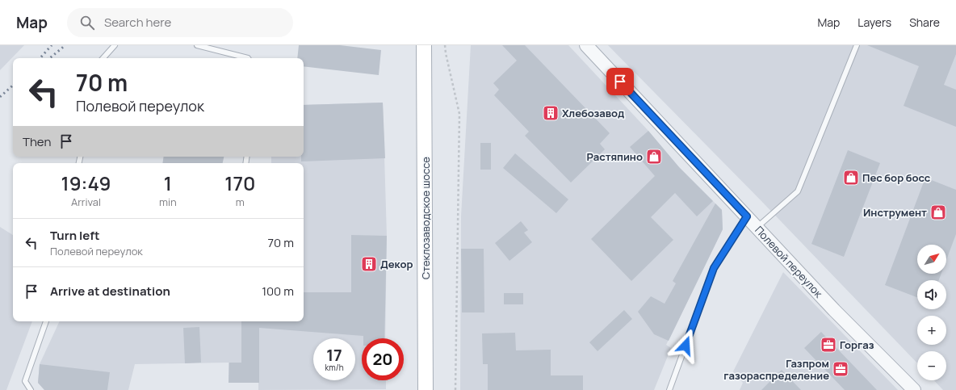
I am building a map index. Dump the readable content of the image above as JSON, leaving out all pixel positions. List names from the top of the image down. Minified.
{"streets":{"main road":["Стеклозаводское шоссе"],"street":["Полевой переулок"]},"places":{"building":["Хлебозавод","Декор"],"shop":["Растяпино","Пес бор босс","Инструмент"],"office":["Горгаз","Газпром газораспределение"]},"north":"top right","page":{"header":"Map","search":"Search here","nav":["Map","Layers","Share"],"turn":["70 m","Полевой переулок"],"then":"Then","eta":["19:49","Arrival","1","min","170","m"],"list":[{"name":"Turn left","note":"Полевой переулок","value":"70 m"},{"name":"Arrive at destination","value":"100 m"}],"map_buttons":["+","−"],"speed":"17 km/h","limit":"20"}}
